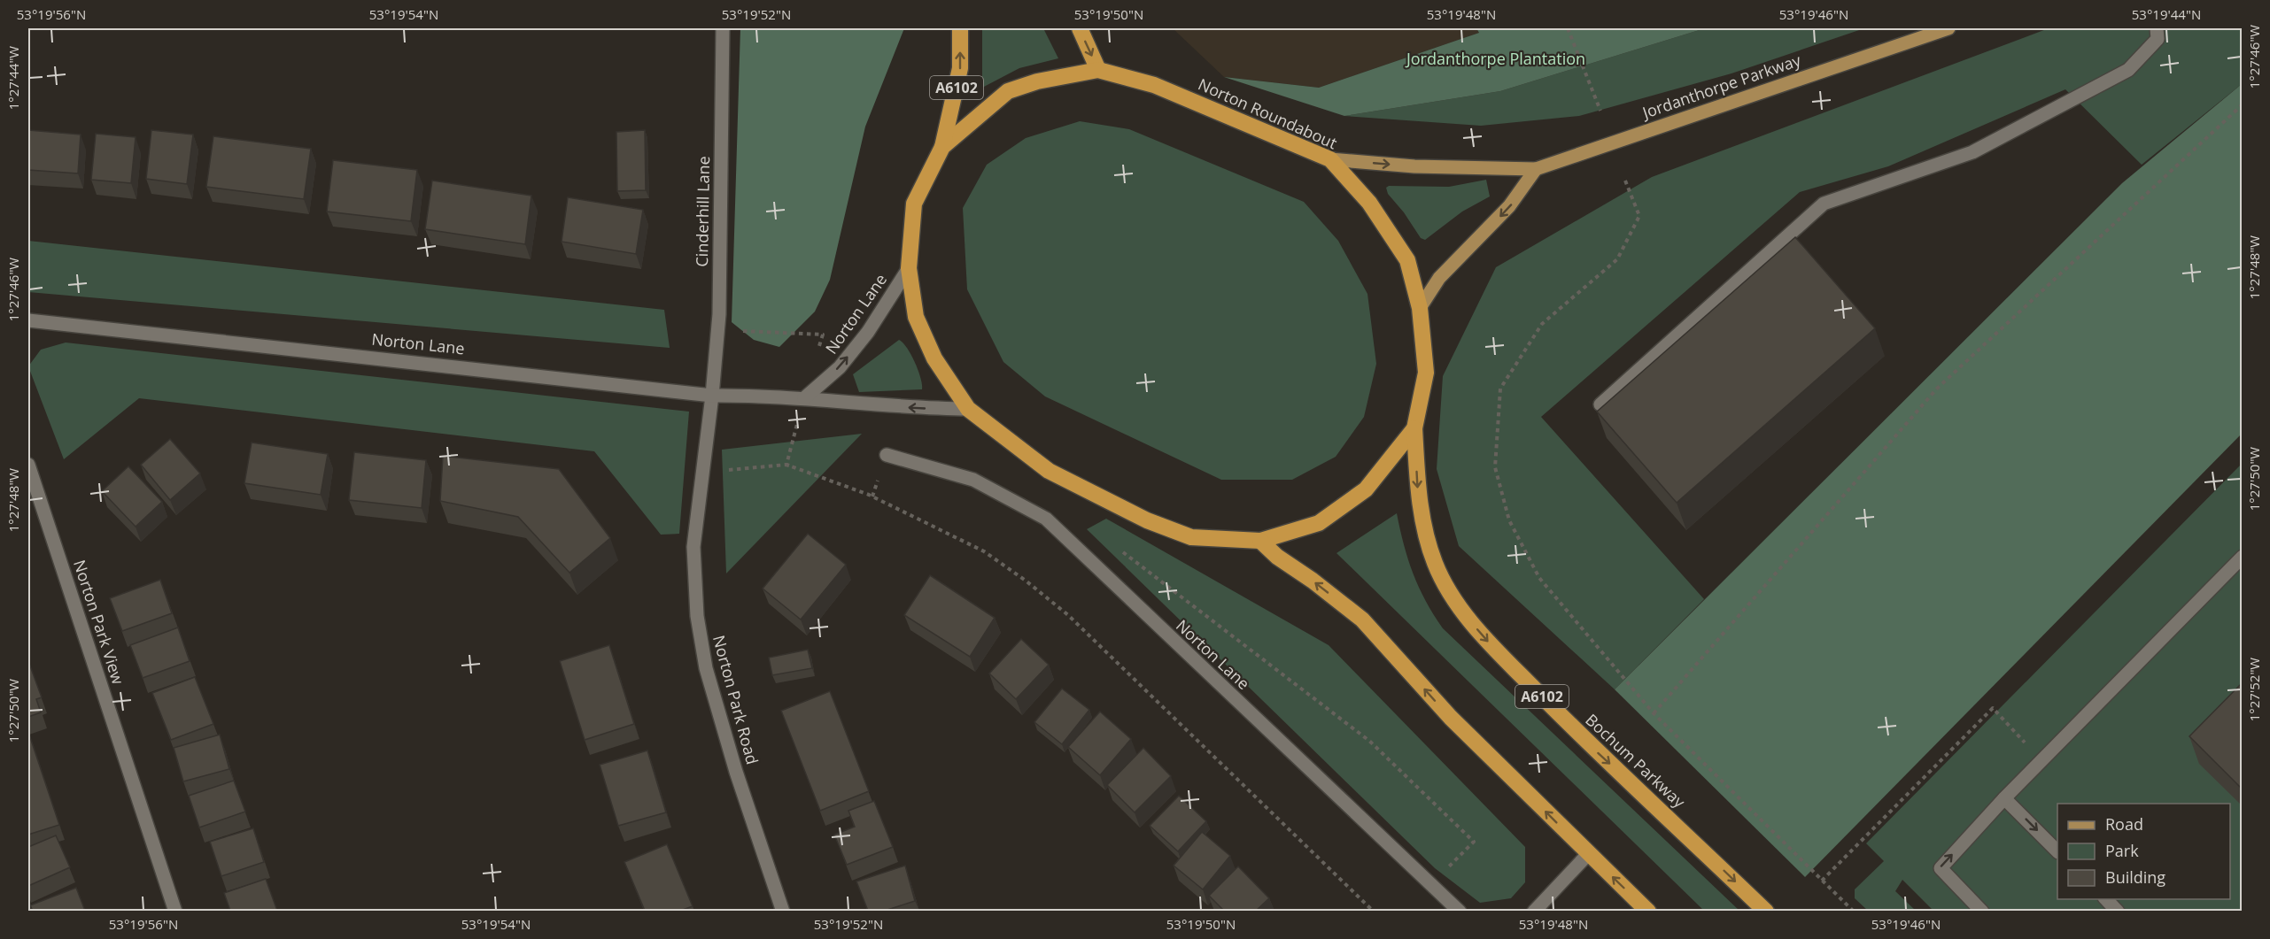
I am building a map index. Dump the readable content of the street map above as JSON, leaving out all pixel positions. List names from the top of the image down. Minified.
{"streets":{"highway":["A6102","Norton Roundabout","Bochum Parkway"],"main road":["Jordanthorpe Parkway"],"street":["Cinderhill Lane","Norton Lane","Norton Park View","Norton Park Road"]},"crossings":[["Jordanthorpe Parkway","Norton Roundabout"],["A6102","Norton Roundabout"],["Norton Roundabout","Norton Lane"],["Norton Roundabout","Bochum Parkway"],["Cinderhill Lane","Norton Lane"],["Cinderhill Lane","Norton Park Road"],["Norton Lane","Norton Park Road"]],"parks":["Jordanthorpe Plantation"],"legend":["Road","Park","Building"],"coordinates":["53°19'56\"N","53°19'54\"N","53°19'52\"N","53°19'50\"N","53°19'48\"N","53°19'46\"N","53°19'44\"N","1°27'46\"W","1°27'44\"W","1°27'48\"W","1°27'50\"W","1°27'52\"W"]}
